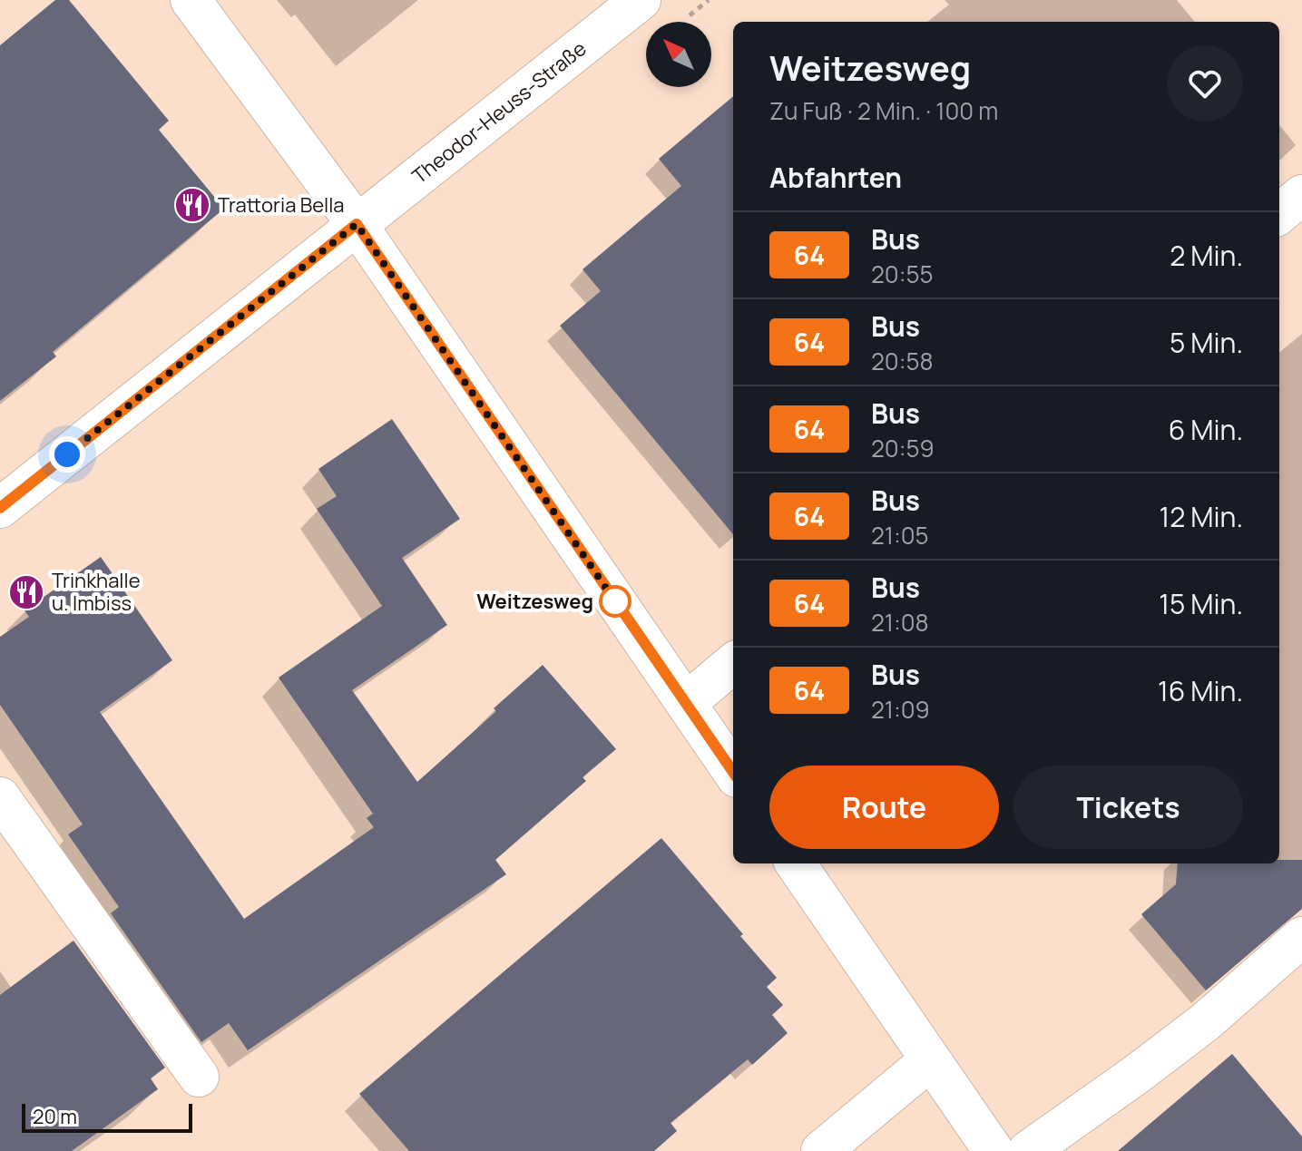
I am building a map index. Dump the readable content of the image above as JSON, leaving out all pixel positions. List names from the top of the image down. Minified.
{"streets":{"street":["Theodor-Heuss-Straße"]},"places":{"restaurant":["Trattoria Bella","Trinkhalle u. Imbiss"],"other":["Weitzesweg"]},"lines":["bus line 64"],"scale_bar":"20 m","north":"top left","page":{"heading":[["Weitzesweg","Zu Fuß · 2 Min. · 100 m"],"Abfahrten"],"list":[{"mark":"64","name":"Bus","note":"20:55","value":"2 Min."},{"mark":"64","name":"Bus","note":"20:58","value":"5 Min."},{"mark":"64","name":"Bus","note":"20:59","value":"6 Min."},{"mark":"64","name":"Bus","note":"21:05","value":"12 Min."},{"mark":"64","name":"Bus","note":"21:08","value":"15 Min."},{"mark":"64","name":"Bus","note":"21:09","value":"16 Min."}],"buttons":["Route","Tickets"],"scale":"20 m"}}
